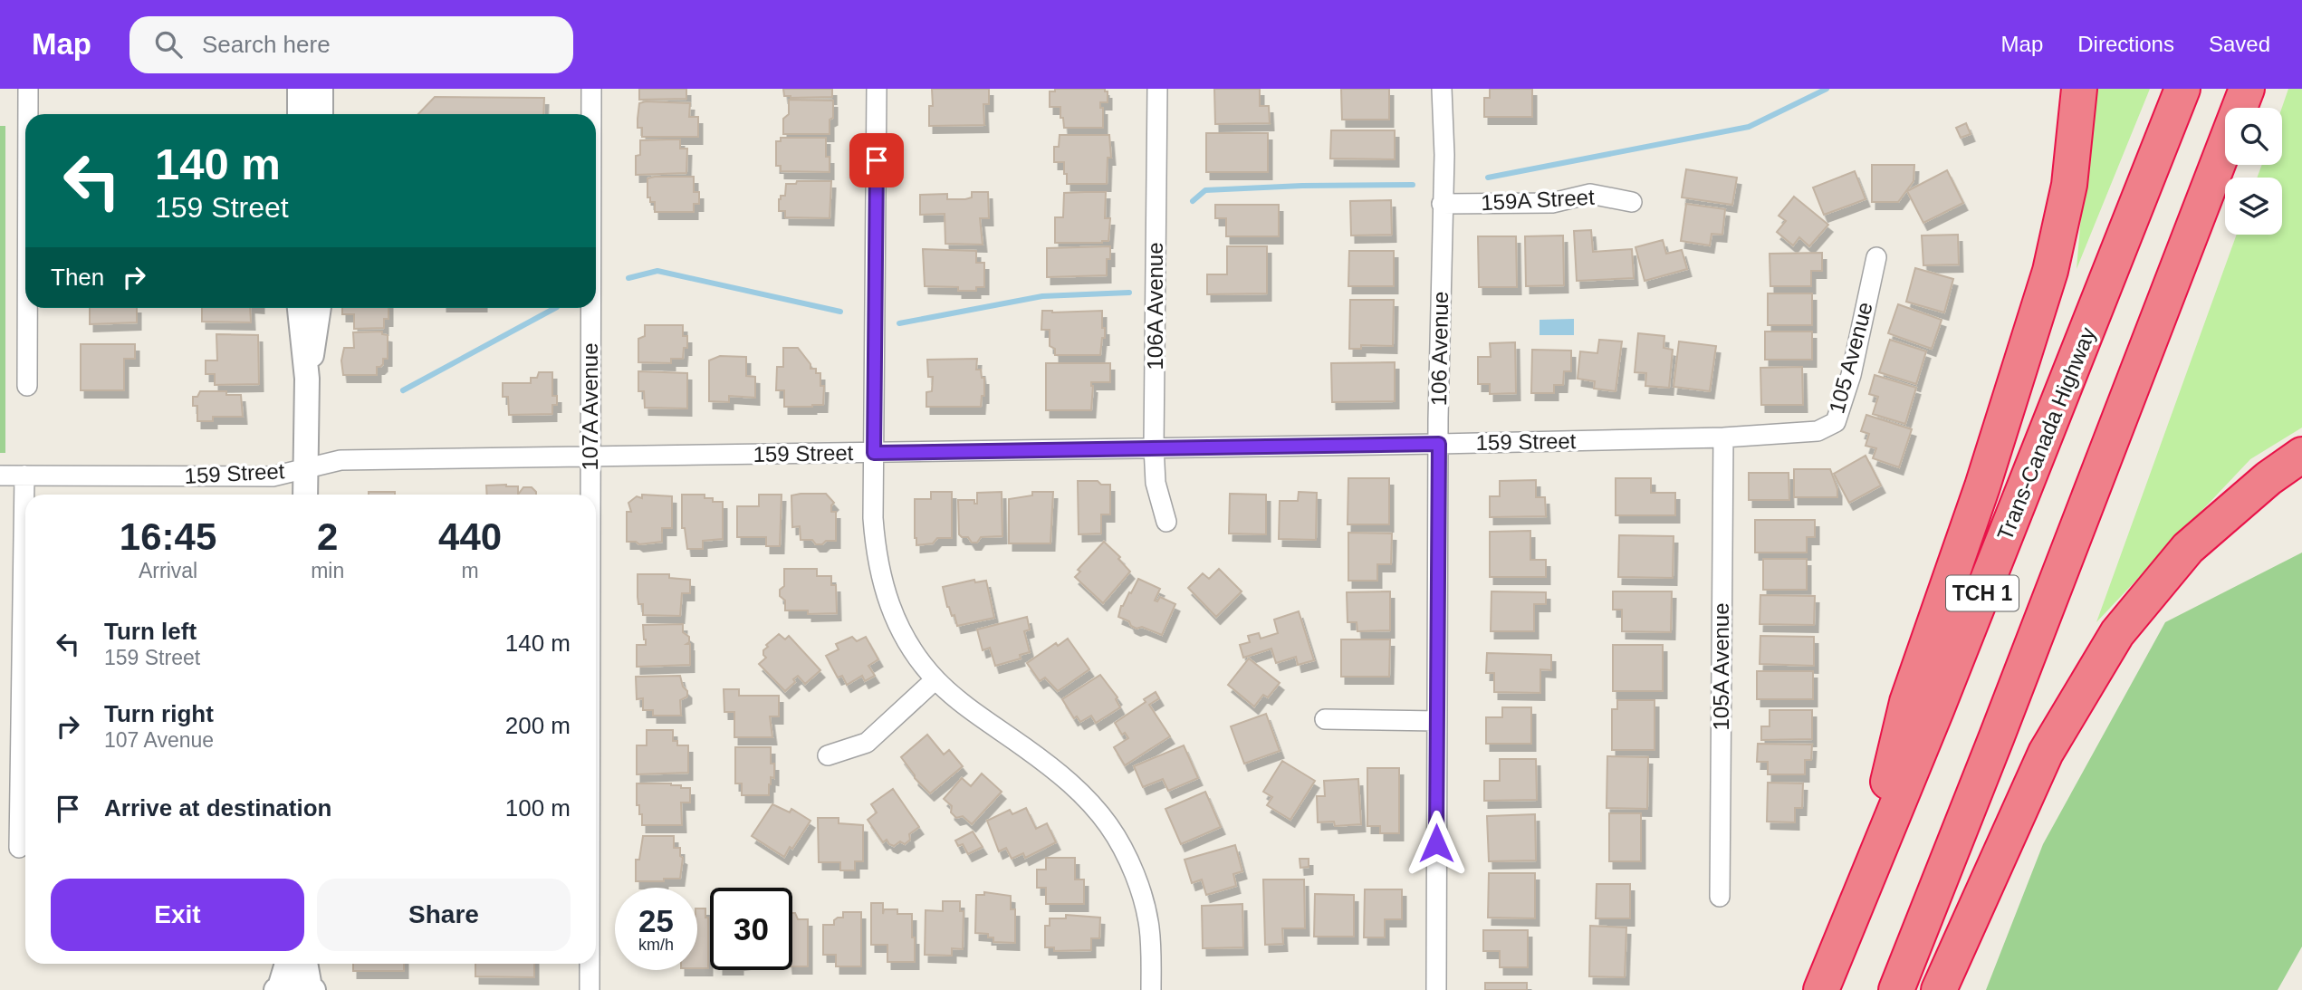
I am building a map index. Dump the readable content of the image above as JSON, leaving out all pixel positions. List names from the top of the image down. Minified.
{"streets":{"highway":["Trans-Canada Highway","TCH 1"],"street":["159A Street","106A Avenue","106 Avenue","105 Avenue","107A Avenue","159 Street","105A Avenue"]},"crossings":[["159A Street","106 Avenue"],["106A Avenue","159 Street"],["106 Avenue","159 Street"],["105 Avenue","159 Street"],["105 Avenue","105A Avenue"],["107A Avenue","159 Street"],["159 Street","105A Avenue"]],"page":{"header":"Map","search":"Search here","nav":["Map","Directions","Saved"],"turn":["140 m","159 Street"],"then":"Then","eta":["16:45","Arrival","2","min","440","m"],"list":[{"name":"Turn left","note":"159 Street","value":"140 m"},{"name":"Turn right","note":"107 Avenue","value":"200 m"},{"name":"Arrive at destination","value":"100 m"}],"buttons":["Exit","Share"],"speed":"25 km/h","limit":"30"}}
